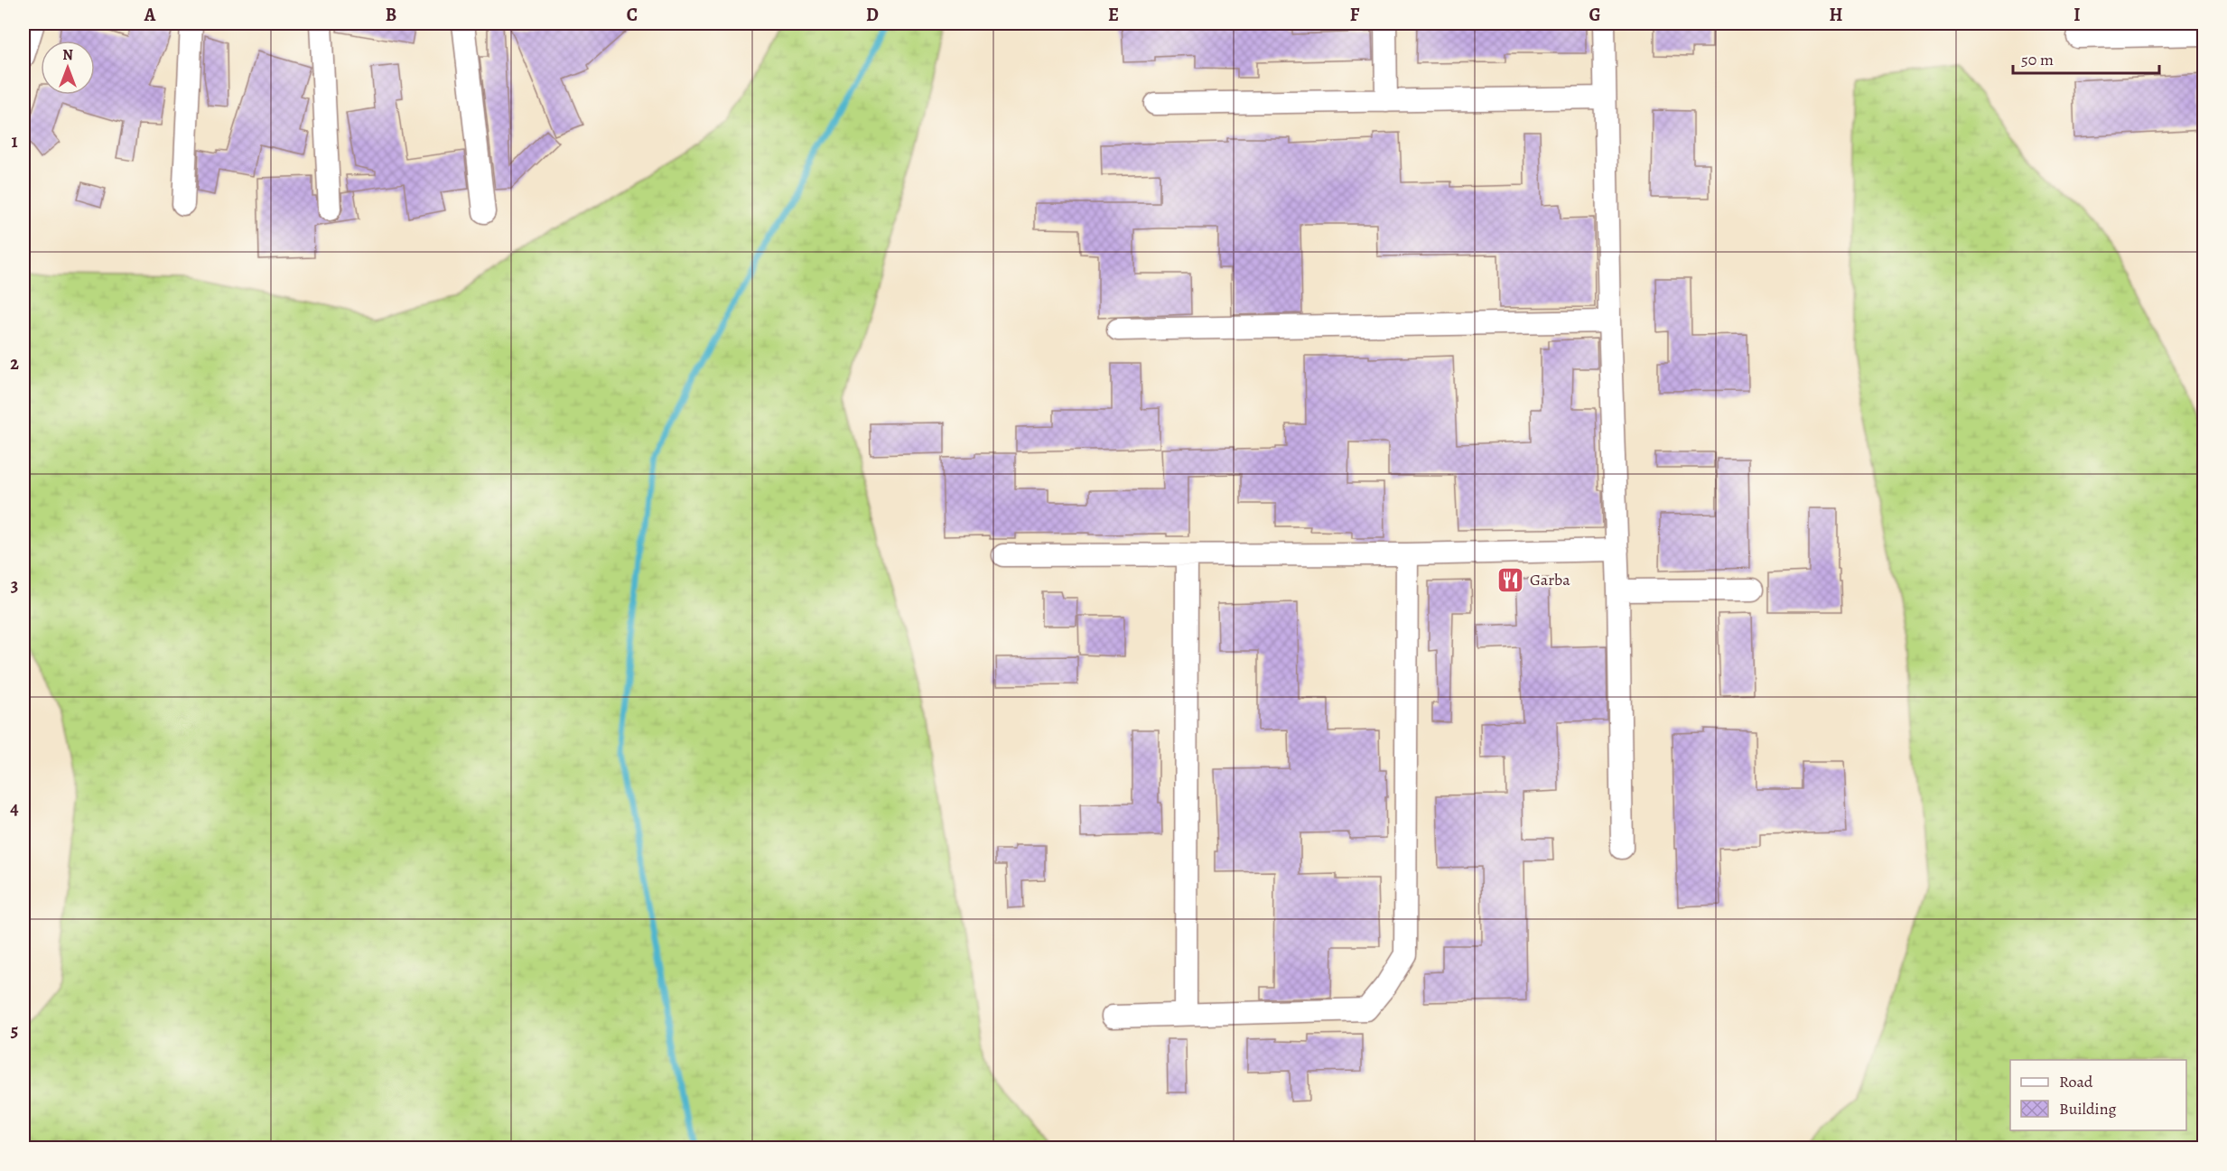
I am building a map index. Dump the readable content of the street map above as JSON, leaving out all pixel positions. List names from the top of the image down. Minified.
{"places":{"restaurant":["Garba"]},"legend":["Road","Building"],"scale_bar":"50 m","north":"top","grid":{"columns":["A","B","C","D","E","F","G","H","I"],"rows":["1","2","3","4","5"]}}
